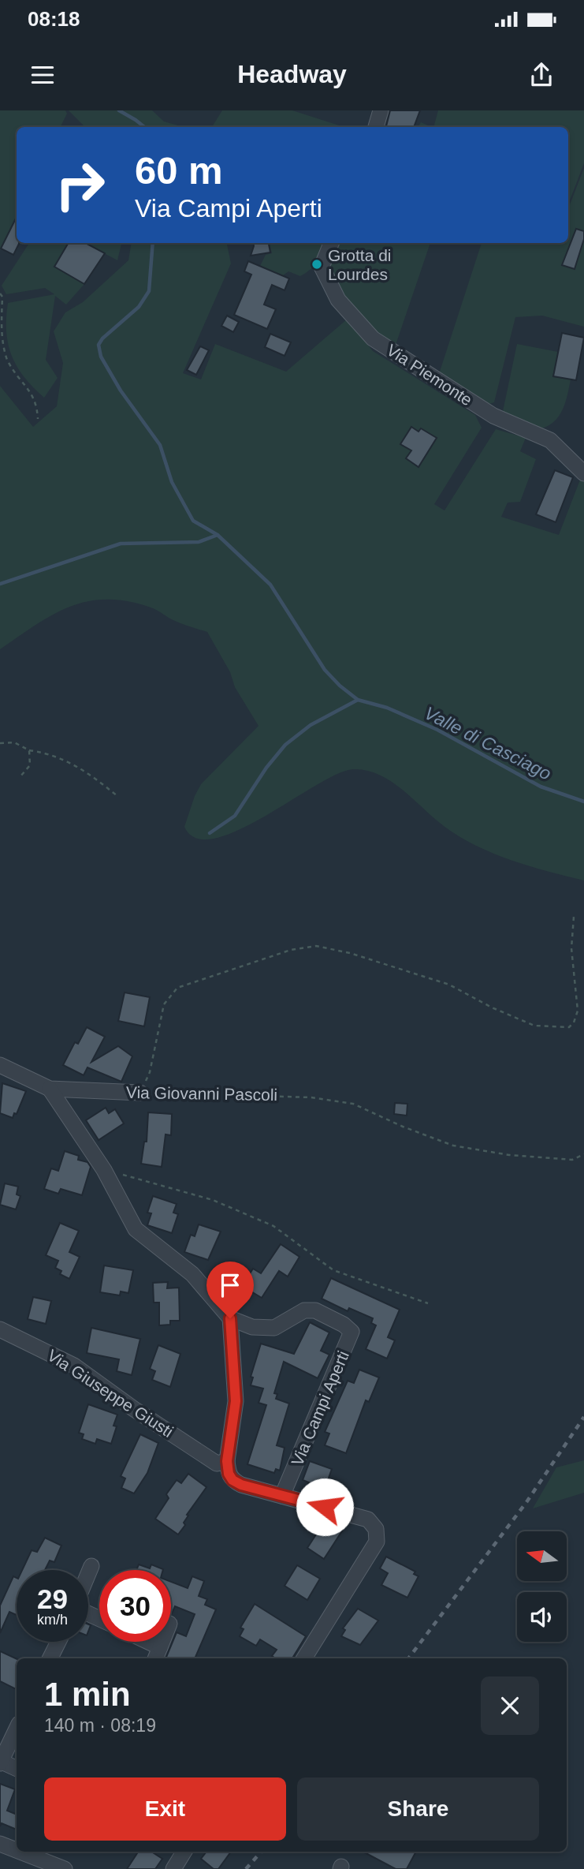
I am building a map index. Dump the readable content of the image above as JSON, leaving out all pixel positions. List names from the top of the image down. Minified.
{"streets":{"street":["Via Piemonte","Via Giovanni Pascoli","Via Giuseppe Giusti","Via Campi Aperti"]},"water":["Valle di Casciago"],"places":["Grotta di Lourdes"],"north":"left","page":{"status":"08:18","header":"Headway","turn":["60 m","Via Campi Aperti"],"speed":"29 km/h","limit":"30","heading":["1 min","140 m · 08:19"],"buttons":["Exit","Share"]}}
